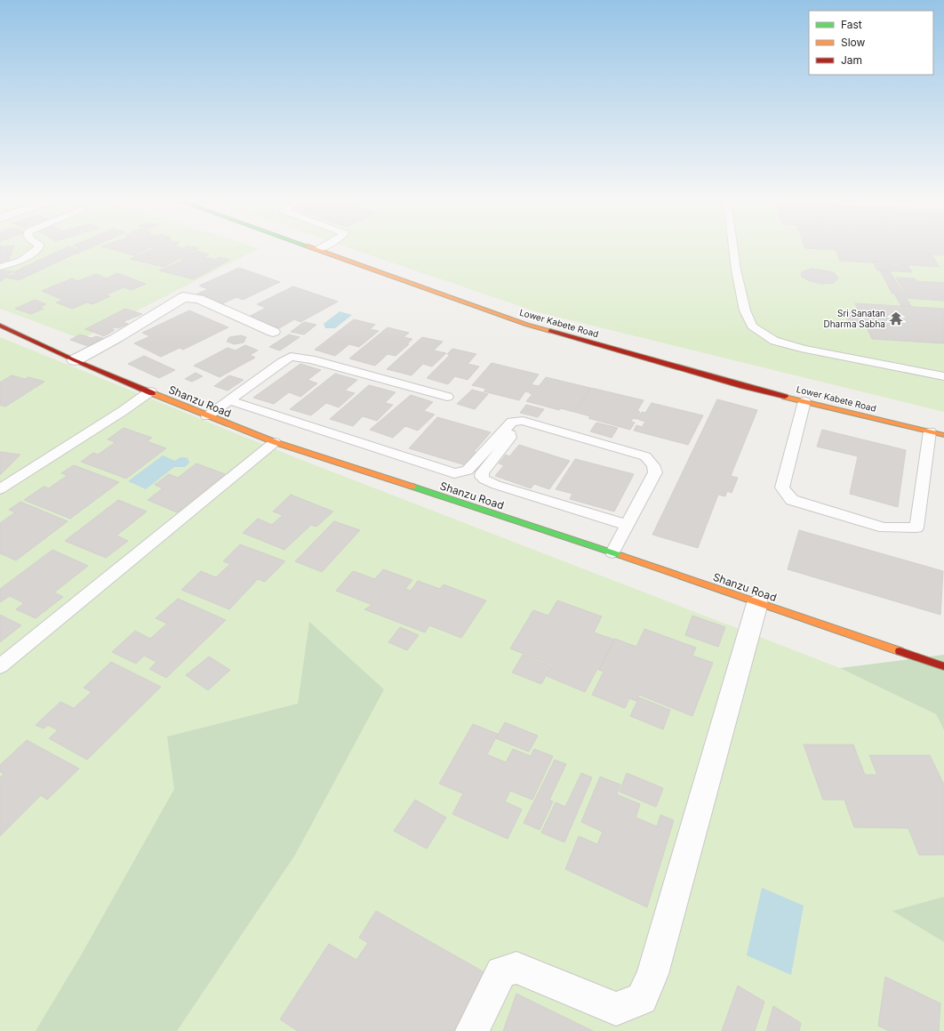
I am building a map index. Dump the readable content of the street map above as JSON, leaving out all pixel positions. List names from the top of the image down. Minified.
{"streets":{"main road":["Lower Kabete Road","Shanzu Road"]},"places":{"temple":["Sri Sanatan Dharma Sabha"]},"legend":["Fast","Slow","Jam"]}
